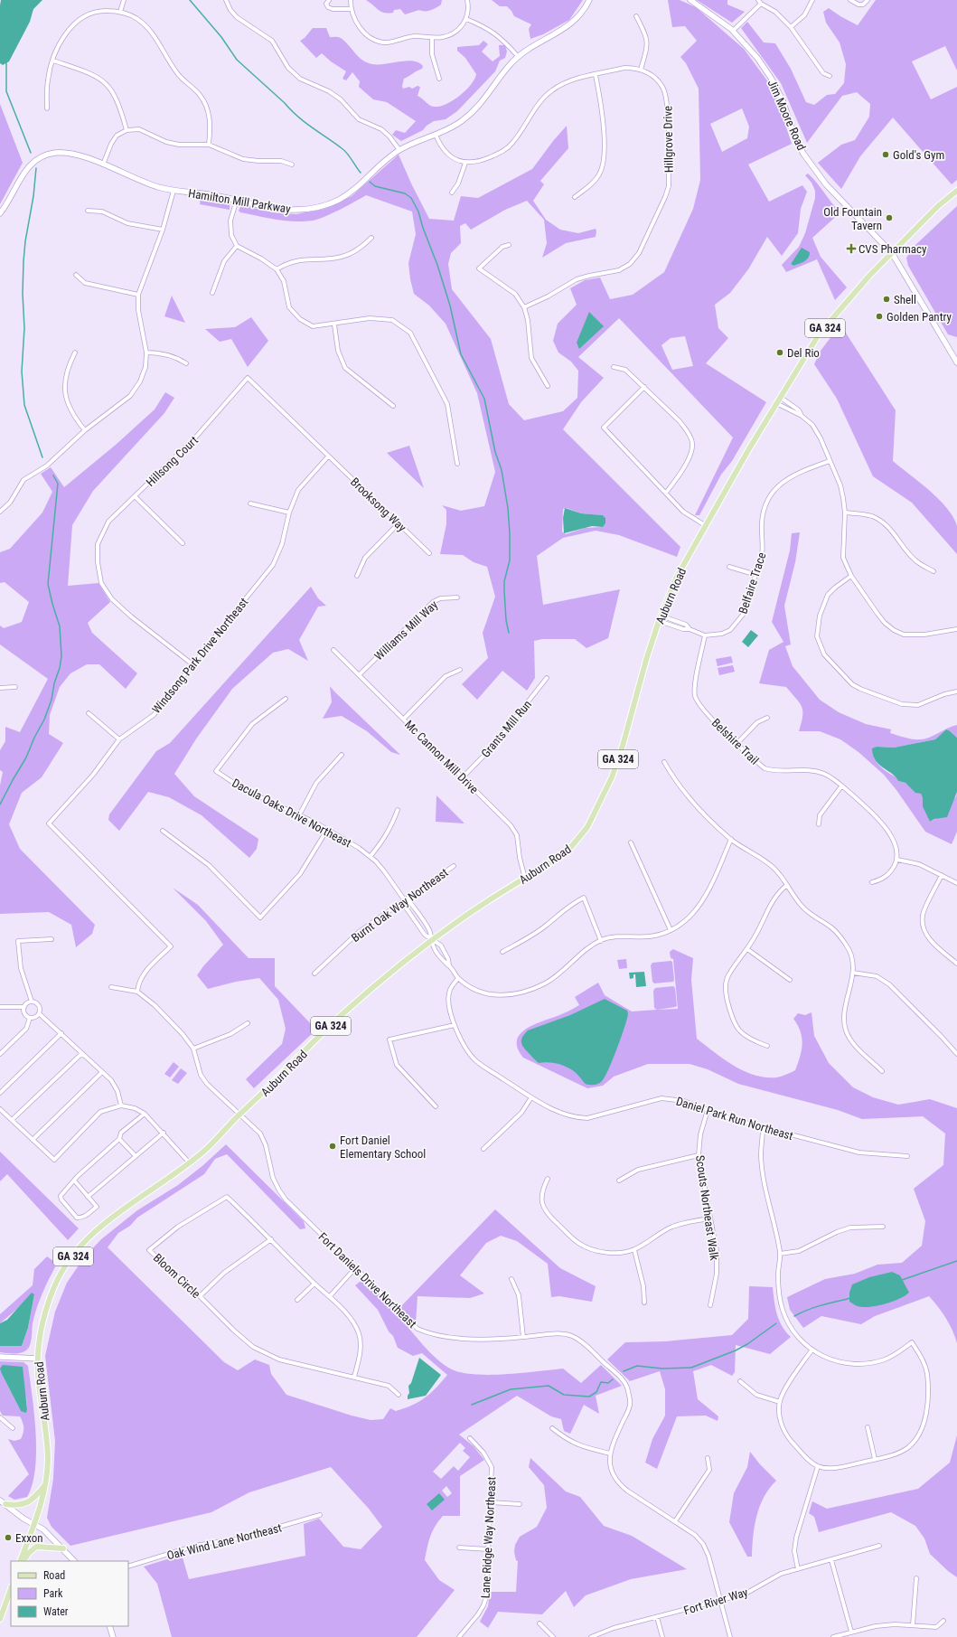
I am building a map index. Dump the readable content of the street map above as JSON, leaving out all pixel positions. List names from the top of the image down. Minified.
{"streets":{"main road":["GA 324","Auburn Road"],"street":["Jim Moore Road","Hillgrove Drive","Hamilton Mill Parkway","Hillsong Court","Brooksong Way","Belfaire Trace","Williams Mill Way","Windsong Park Drive Northeast","Grants Mill Run","Belshire Trail","Mc Cannon Mill Drive","Dacula Oaks Drive Northeast","Burnt Oak Way Northeast","Daniel Park Run Northeast","Scouts Northeast Walk","Bloom Circle","Fort Daniels Drive Northeast","Lane Ridge Way Northeast","Oak Wind Lane Northeast","Fort River Way"]},"crossings":[["Jim Moore Road","Auburn Road"],["Hillsong Court","Brooksong Way"],["Hillsong Court","Windsong Park Drive Northeast"],["Brooksong Way","Windsong Park Drive Northeast"],["Belfaire Trace","Auburn Road"],["Belfaire Trace","Belshire Trail"],["Auburn Road","Mc Cannon Mill Drive"],["Auburn Road","Dacula Oaks Drive Northeast"],["Auburn Road","Fort Daniels Drive Northeast"],["Williams Mill Way","Mc Cannon Mill Drive"],["Grants Mill Run","Mc Cannon Mill Drive"],["Dacula Oaks Drive Northeast","Burnt Oak Way Northeast"],["Daniel Park Run Northeast","Scouts Northeast Walk"],["Fort Daniels Drive Northeast","Fort River Way"]],"places":{"other":["Gold's Gym","Old Fountain Tavern","Shell","Golden Pantry","Del Rio","Fort Daniel Elementary School","Exxon"],"health":["CVS Pharmacy"]},"legend":["Road","Park","Water"]}
